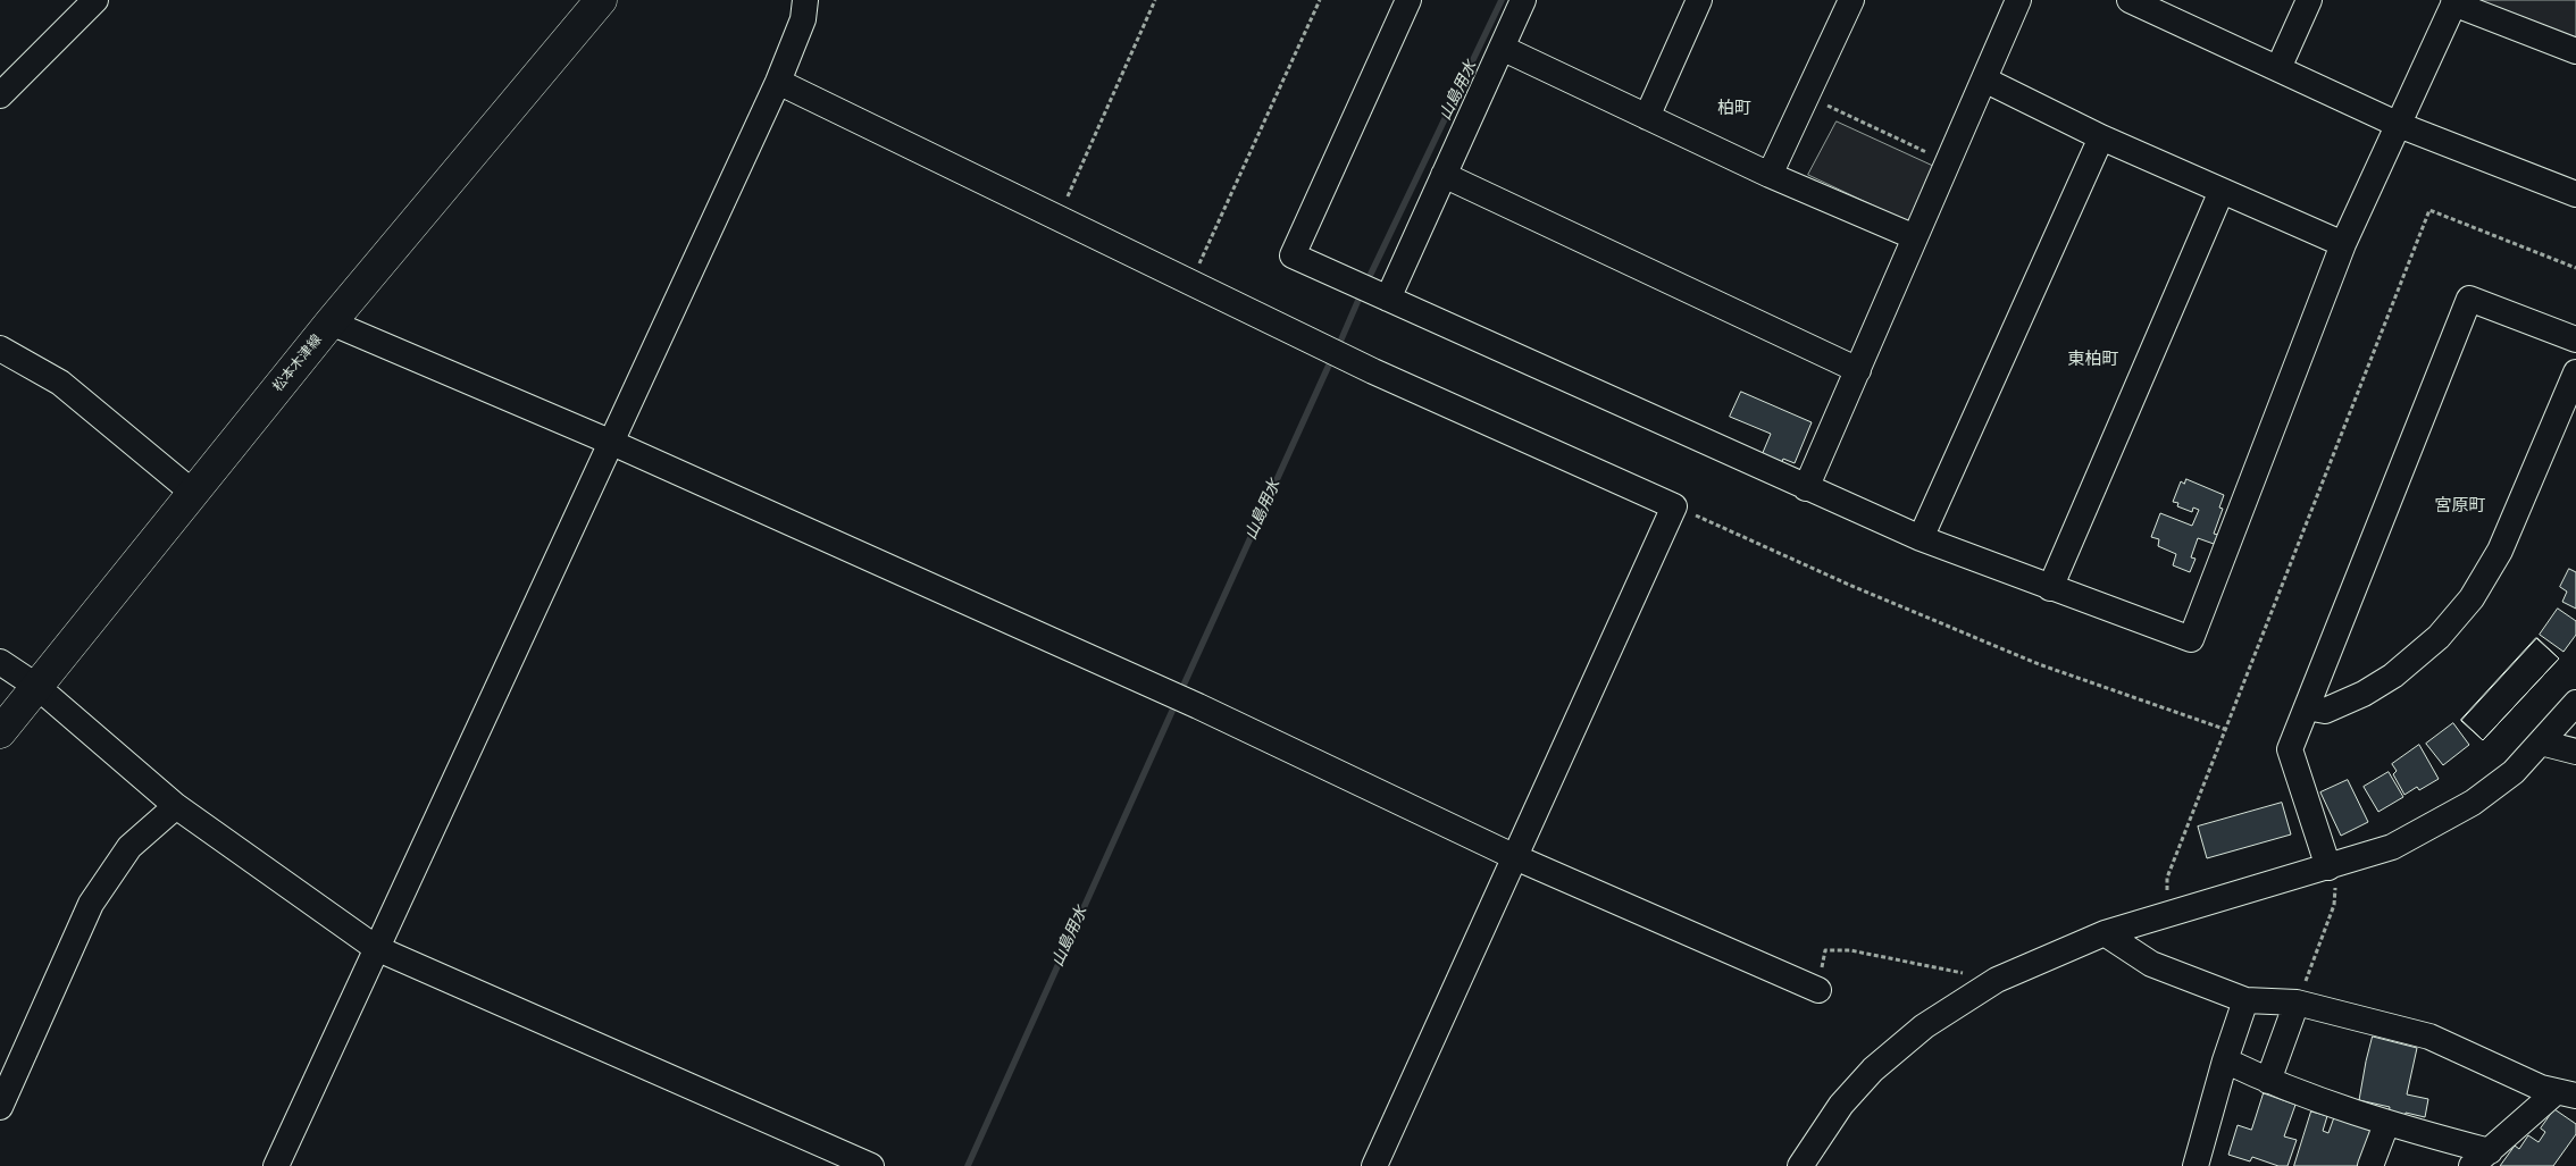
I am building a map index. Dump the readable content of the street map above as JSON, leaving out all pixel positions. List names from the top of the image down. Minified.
{"streets":{"main road":["松本木津線"]},"districts":["柏町","東柏町","宮原町"],"water":["山島用水"]}
